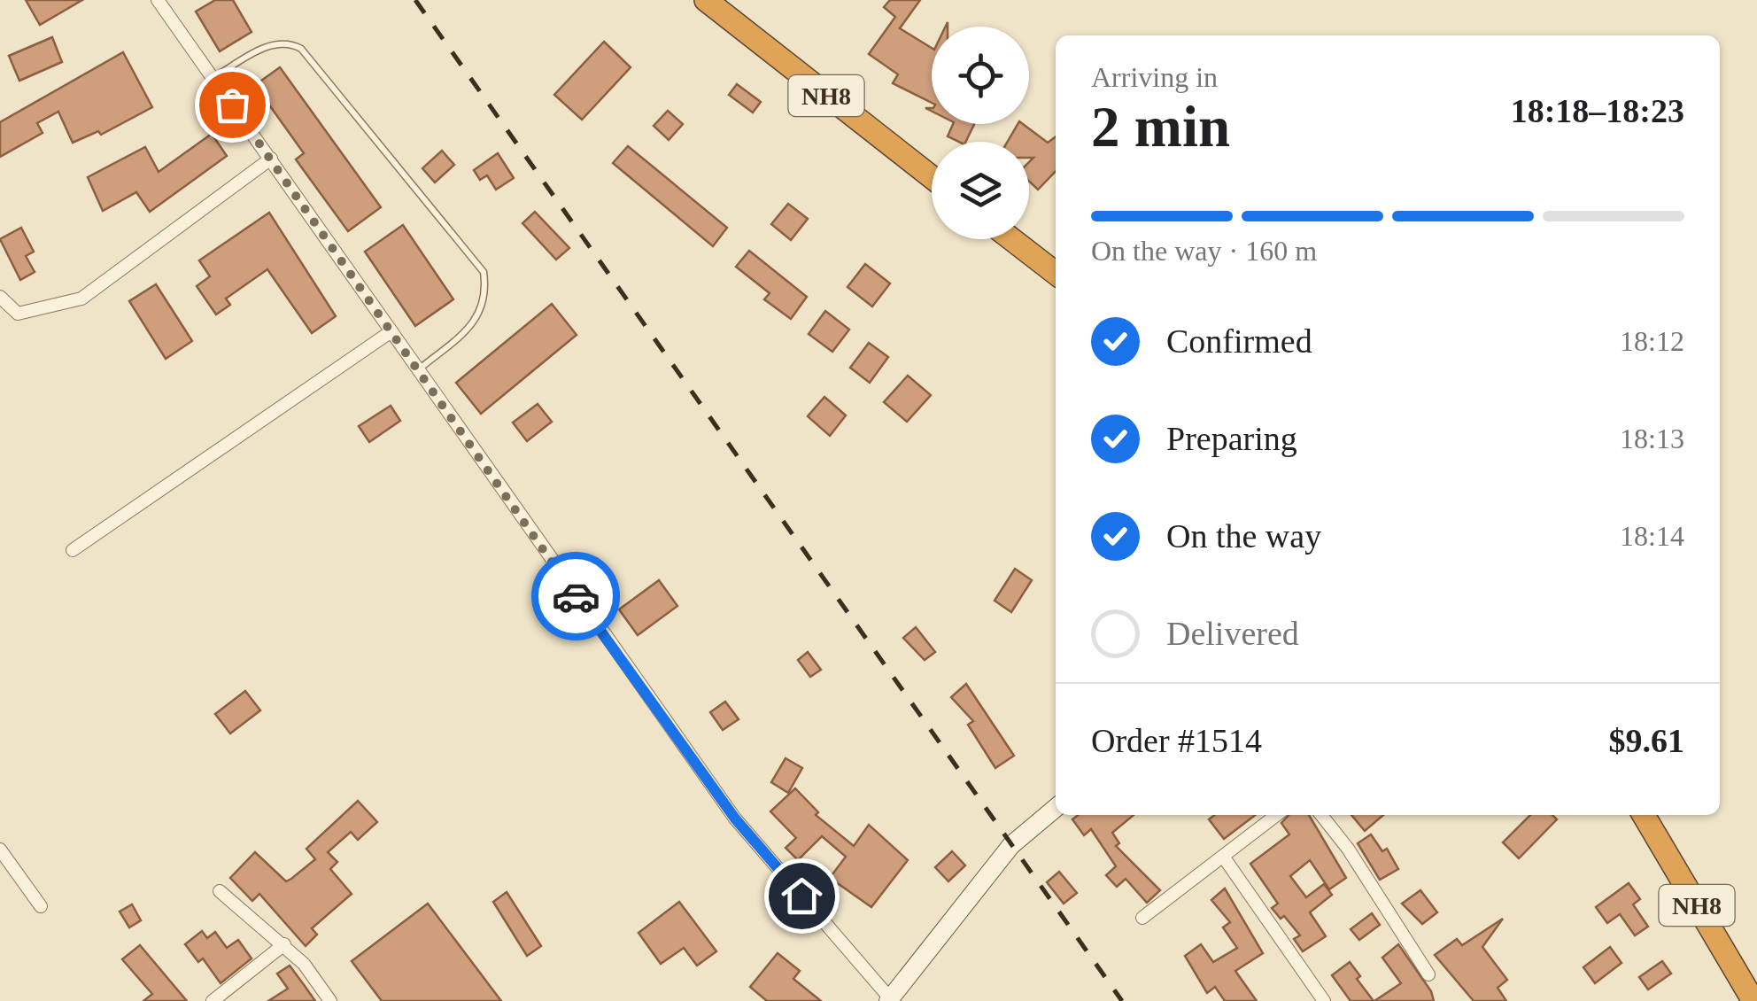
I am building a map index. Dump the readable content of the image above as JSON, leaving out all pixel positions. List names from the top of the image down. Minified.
{"streets":{"highway":["NH8"]},"page":{"heading":["2 min","Arriving in","18:18–18:23"],"panel":["Order #1514","$9.61"],"bar":"On the way · 160 m","list":[["Confirmed","18:12"],["Preparing","18:13"],["On the way","18:14"],"Delivered"]}}
